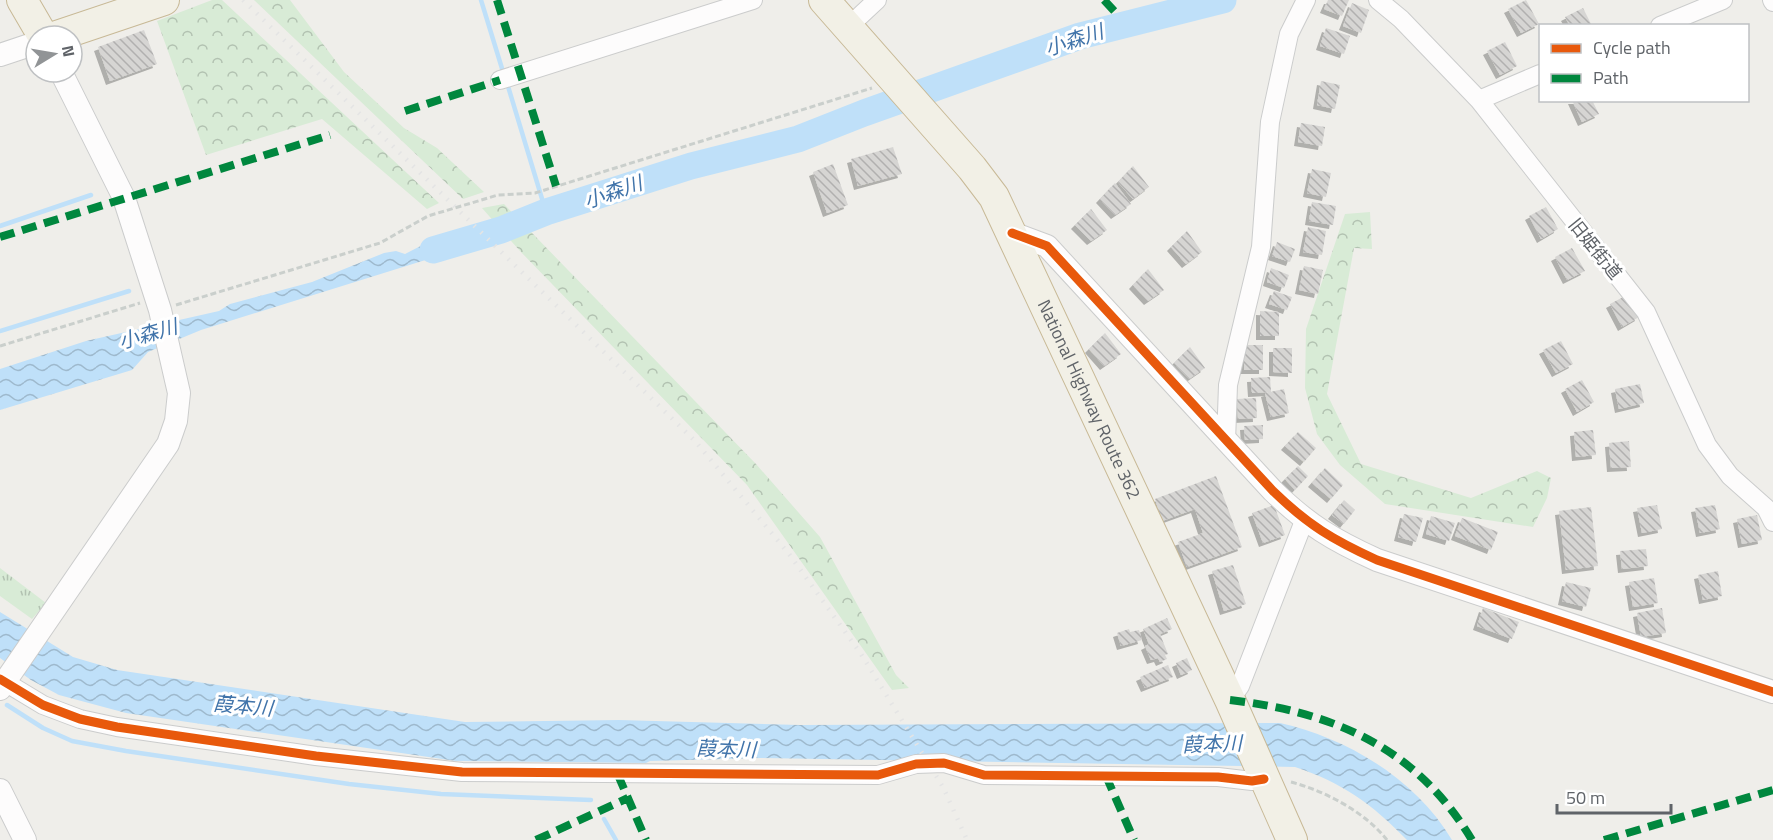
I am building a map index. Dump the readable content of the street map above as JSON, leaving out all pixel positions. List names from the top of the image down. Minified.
{"streets":{"highway":["National Highway Route 362"],"street":["旧姫街道"]},"water":["小森川","葭本川"],"legend":["Cycle path","Path"],"scale_bar":"50 m","north":"right"}
